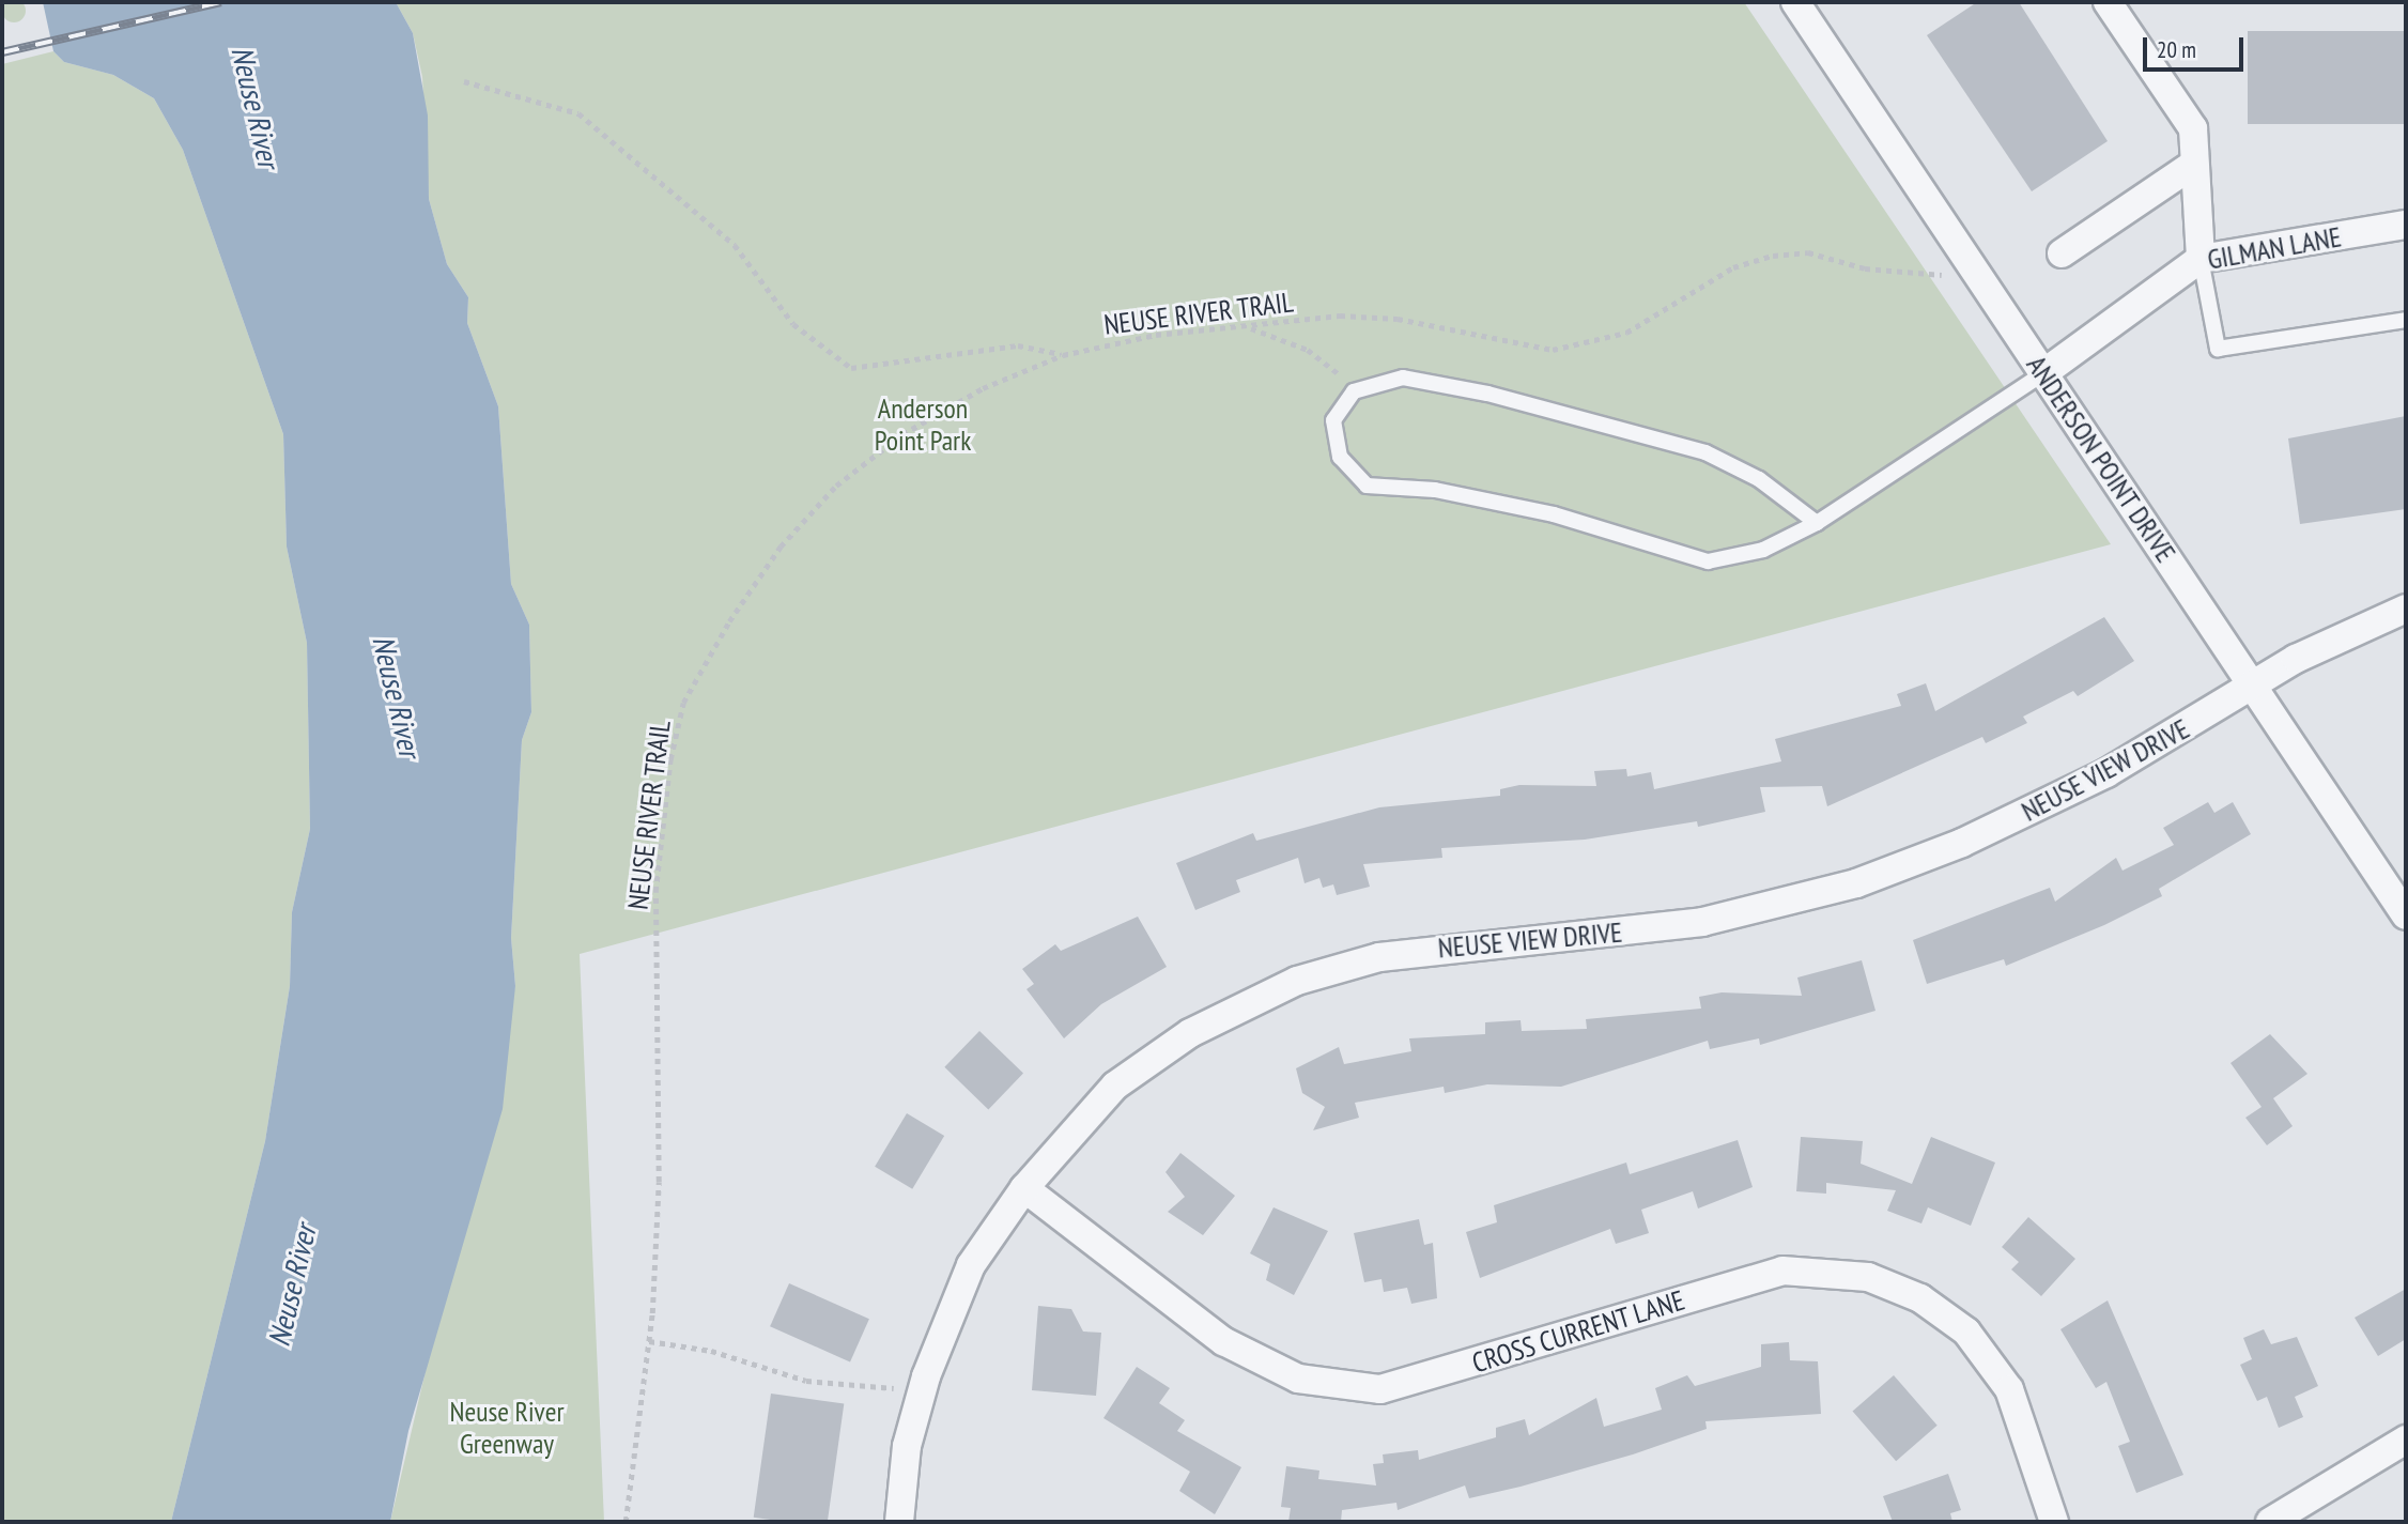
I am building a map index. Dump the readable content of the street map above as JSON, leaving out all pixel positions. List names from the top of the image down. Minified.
{"streets":{"street":["GILMAN LANE","ANDERSON POINT DRIVE","NEUSE VIEW DRIVE","CROSS CURRENT LANE"],"path":["NEUSE RIVER TRAIL"]},"crossings":[["GILMAN LANE","ANDERSON POINT DRIVE"],["ANDERSON POINT DRIVE","NEUSE VIEW DRIVE"],["NEUSE VIEW DRIVE","CROSS CURRENT LANE"]],"water":["Neuse River"],"parks":["Anderson Point Park","Neuse River Greenway"],"scale_bar":"20 m"}
